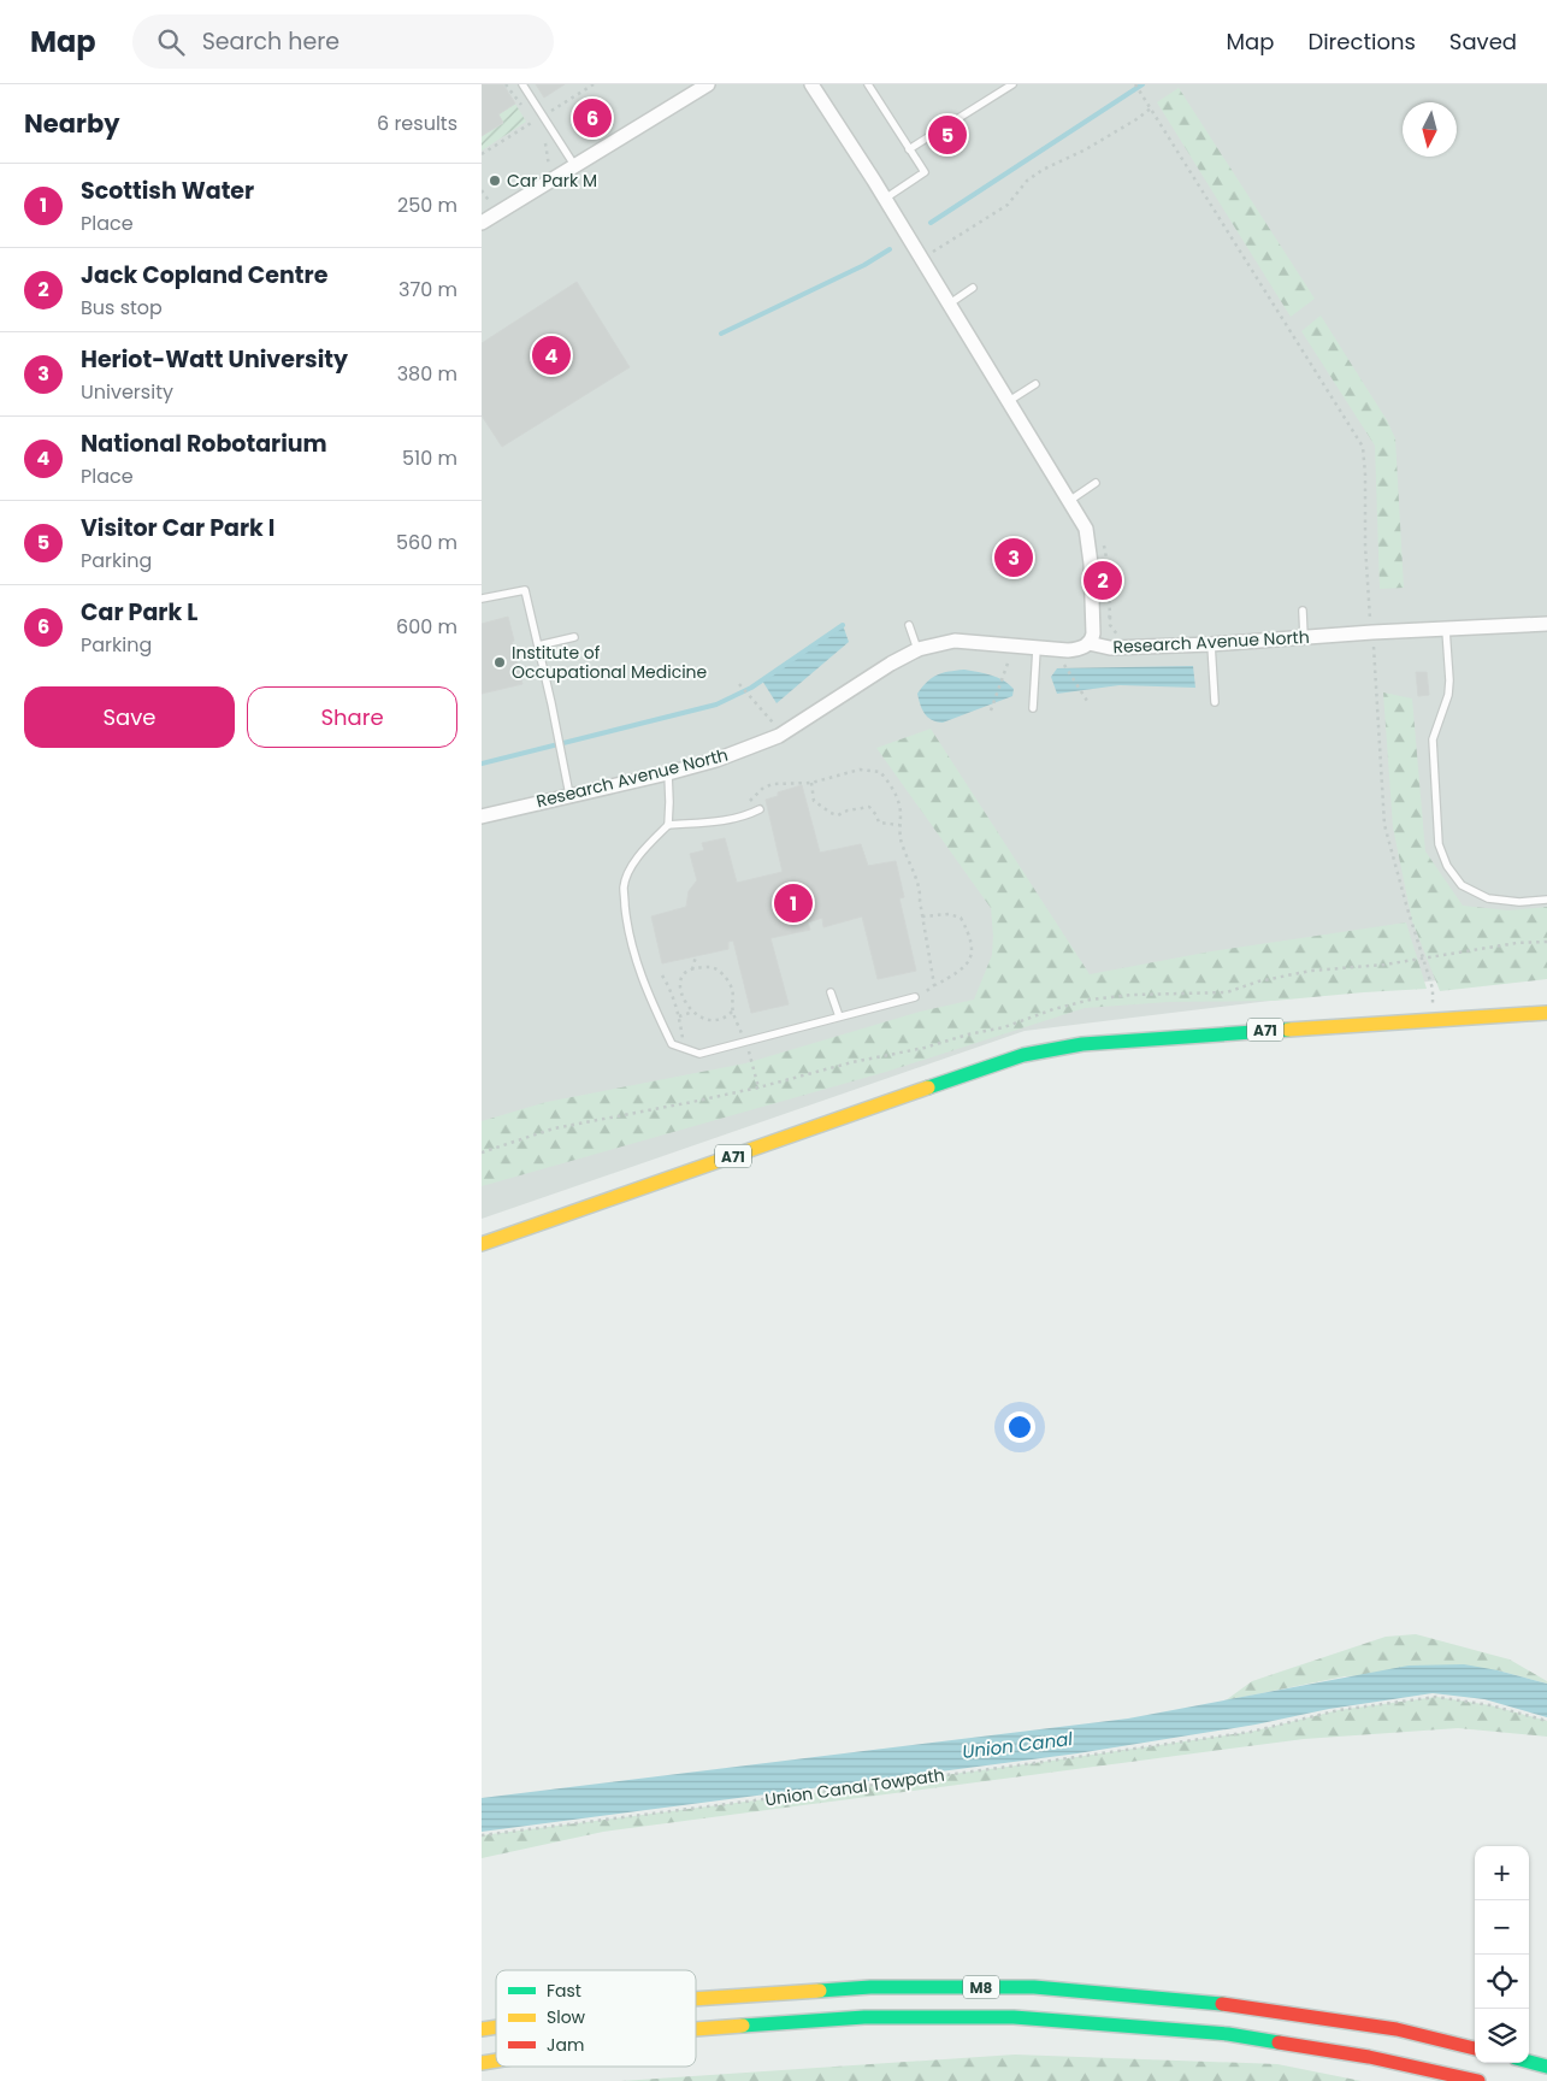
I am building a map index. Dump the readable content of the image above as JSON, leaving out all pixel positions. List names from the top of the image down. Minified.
{"streets":{"main road":["A71","M8"],"street":["Research Avenue North"],"path":["Union Canal Towpath"]},"water":["Union Canal"],"places":["Car Park M","Institute of Occupational Medicine"],"legend":["Fast","Slow","Jam"],"north":"bottom","page":{"header":"Map","search":"Search here","nav":["Map","Directions","Saved"],"heading":["Nearby","6 results"],"pins":["6","5","4","3","2","1"],"list":[{"mark":"1","name":"Scottish Water","note":"Place","value":"250 m"},{"mark":"2","name":"Jack Copland Centre","note":"Bus stop","value":"370 m"},{"mark":"3","name":"Heriot-Watt University","note":"University","value":"380 m"},{"mark":"4","name":"National Robotarium","note":"Place","value":"510 m"},{"mark":"5","name":"Visitor Car Park I","note":"Parking","value":"560 m"},{"mark":"6","name":"Car Park L","note":"Parking","value":"600 m"}],"buttons":["Save","Share"],"map_buttons":["+","−"]}}
